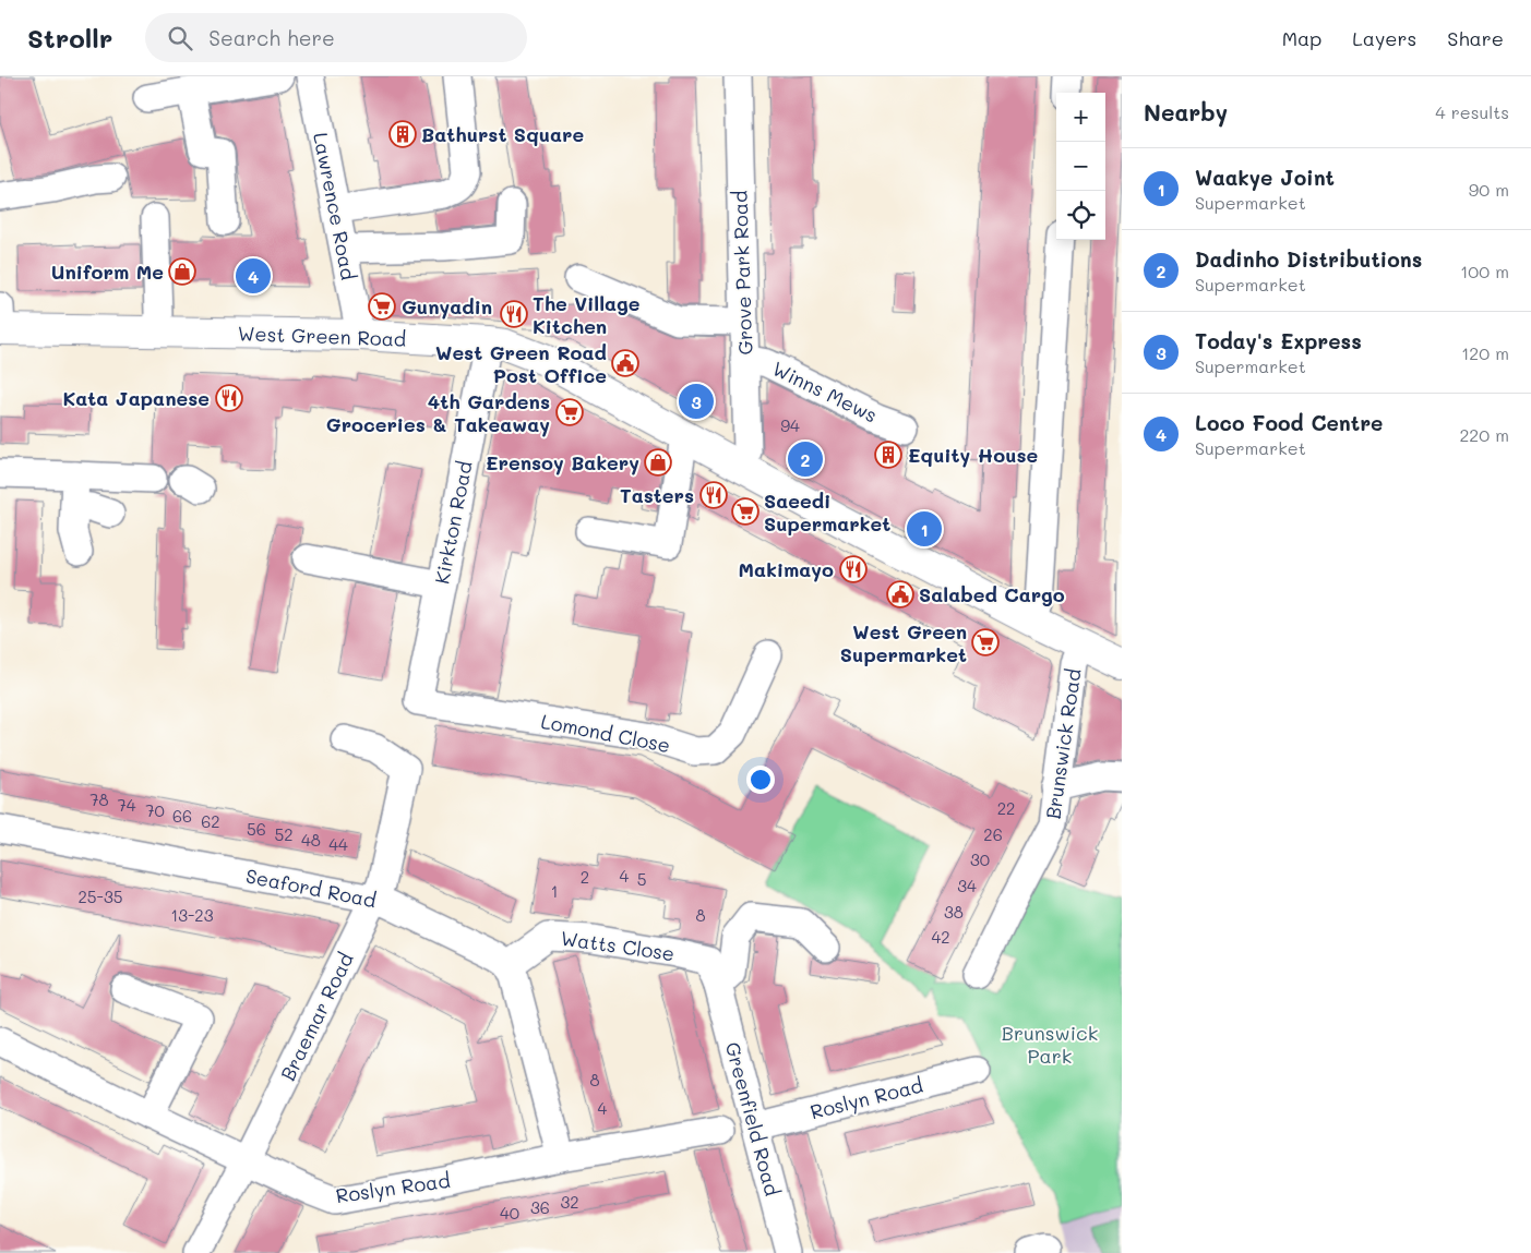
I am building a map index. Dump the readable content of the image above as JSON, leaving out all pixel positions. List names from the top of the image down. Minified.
{"streets":{"main road":["West Green Road"],"street":["Lawrence Road","Grove Park Road","Winns Mews","Kirkton Road","Lomond Close","Brunswick Road","Seaford Road","Watts Close","Braemar Road","Roslyn Road","Greenfield Road"]},"crossings":[["Lawrence Road","West Green Road"],["Grove Park Road","West Green Road"],["Grove Park Road","Winns Mews"],["West Green Road","Kirkton Road"],["West Green Road","Brunswick Road"],["Kirkton Road","Lomond Close"],["Seaford Road","Watts Close"],["Seaford Road","Braemar Road"],["Watts Close","Greenfield Road"],["Braemar Road","Roslyn Road"],["Roslyn Road","Greenfield Road"]],"parks":["Brunswick Park"],"places":{"building":["Bathurst Square","Equity House"],"shop":["Uniform Me","Erensoy Bakery"],"supermarket":["Gunyadin","4th Gardens Groceries & Takeaway","Saeedi Supermarket","West Green Supermarket"],"restaurant":["The Village Kitchen","Kata Japanese","Tasters","Makimayo"],"public building":["West Green Road Post Office","Salabed Cargo"]},"house_numbers":["94","78","74","22","70","66","62","56","52","26","48","44","30","4","2","5","34","1","25-35","38","13-23","8","42","8","4","32","36","40"],"page":{"header":"Strollr","search":"Search here","nav":["Map","Layers","Share"],"heading":["Nearby","4 results"],"map_buttons":["+","−"],"list":[{"mark":"1","name":"Waakye Joint","note":"Supermarket","value":"90 m"},{"mark":"2","name":"Dadinho Distributions","note":"Supermarket","value":"100 m"},{"mark":"3","name":"Today's Express","note":"Supermarket","value":"120 m"},{"mark":"4","name":"Loco Food Centre","note":"Supermarket","value":"220 m"}],"pins":["4","3","2","1"]}}
